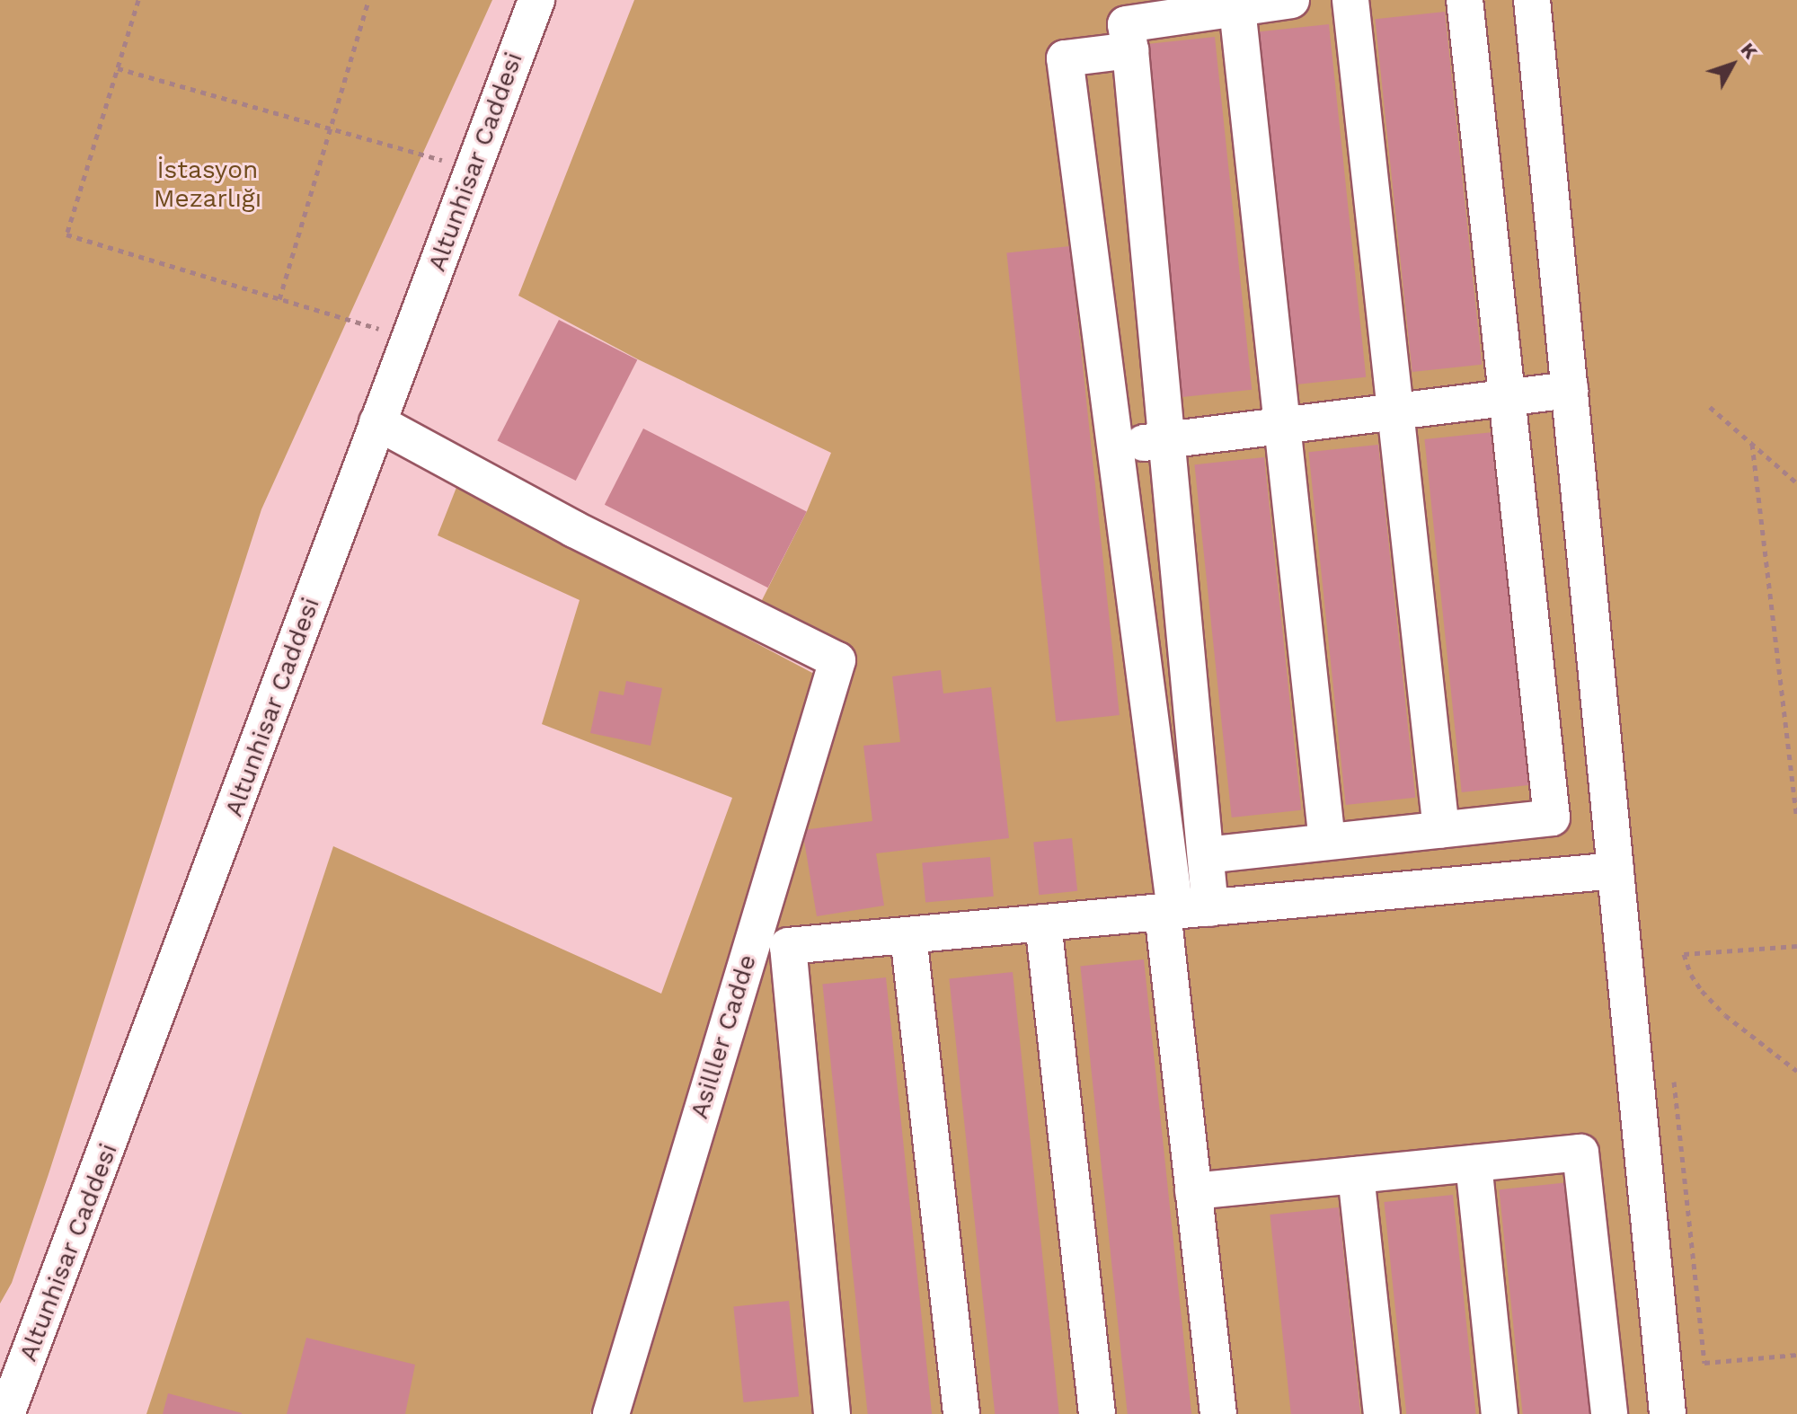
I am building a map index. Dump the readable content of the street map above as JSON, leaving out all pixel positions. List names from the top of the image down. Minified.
{"streets":{"street":["Altunhisar Caddesi","Asilller Cadde"]},"crossings":[["Altunhisar Caddesi","Asilller Cadde"]],"parks":["İstasyon Mezarlığı"],"north":"top right"}
